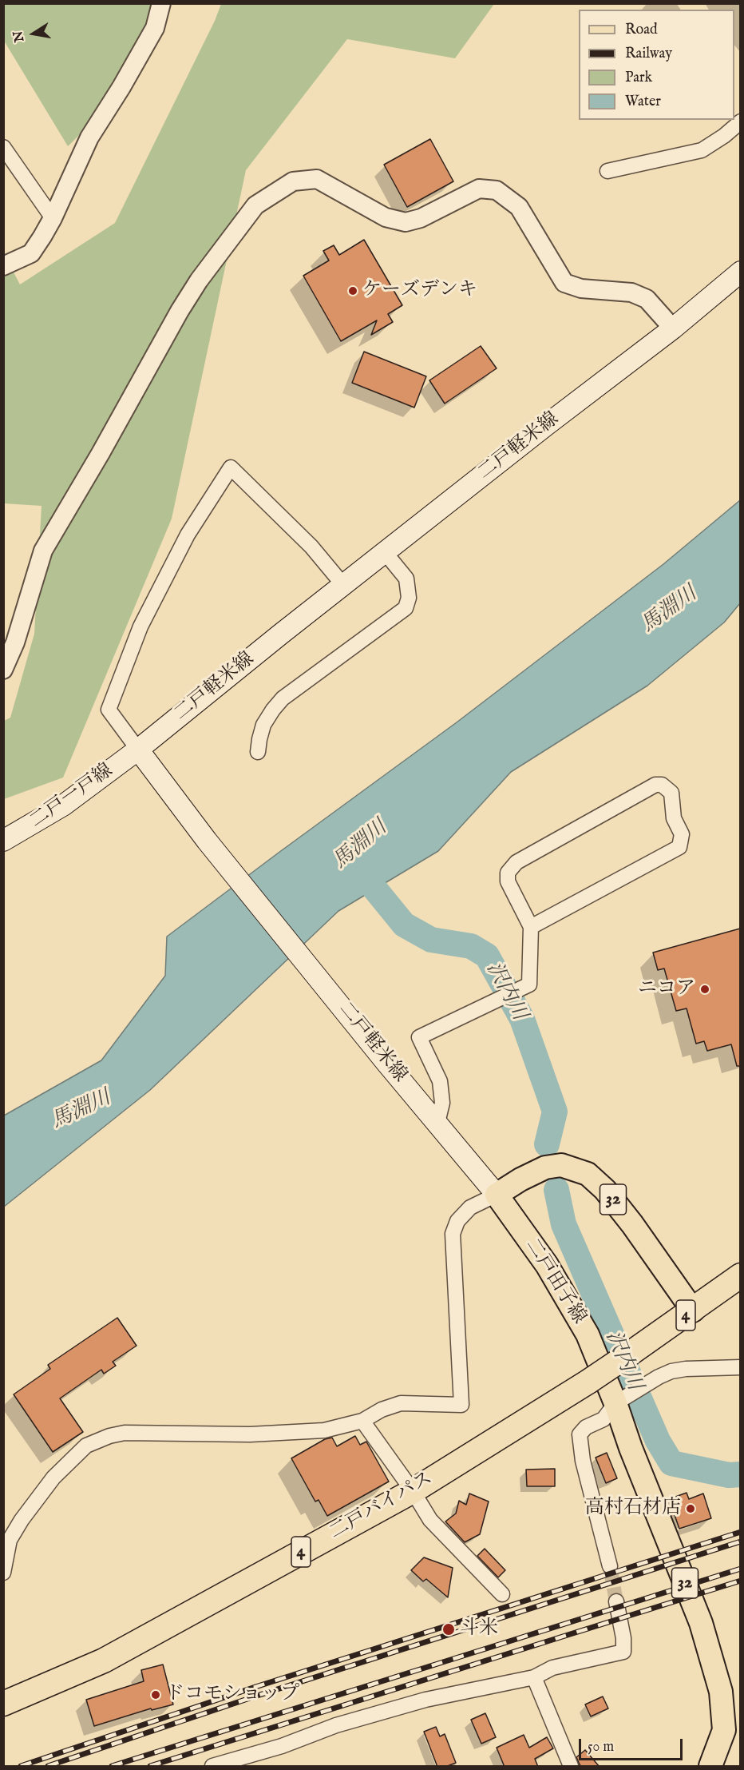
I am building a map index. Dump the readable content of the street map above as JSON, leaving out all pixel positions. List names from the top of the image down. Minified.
{"streets":{"highway":["4","二戸バイパス"],"main road":["二戸軽米線","二戸一戸線","32","二戸田子線"]},"crossings":[["二戸軽米線","二戸一戸線"],["二戸軽米線","32"],["二戸軽米線","二戸田子線"],["32","二戸田子線"],["32","二戸バイパス"]],"water":["馬淵川","沢内川"],"places":["ケーズデンキ","ニコア","高村石材店","斗米","ドコモショップ"],"legend":["Road","Railway","Park","Water"],"scale_bar":"50 m","north":"left"}
